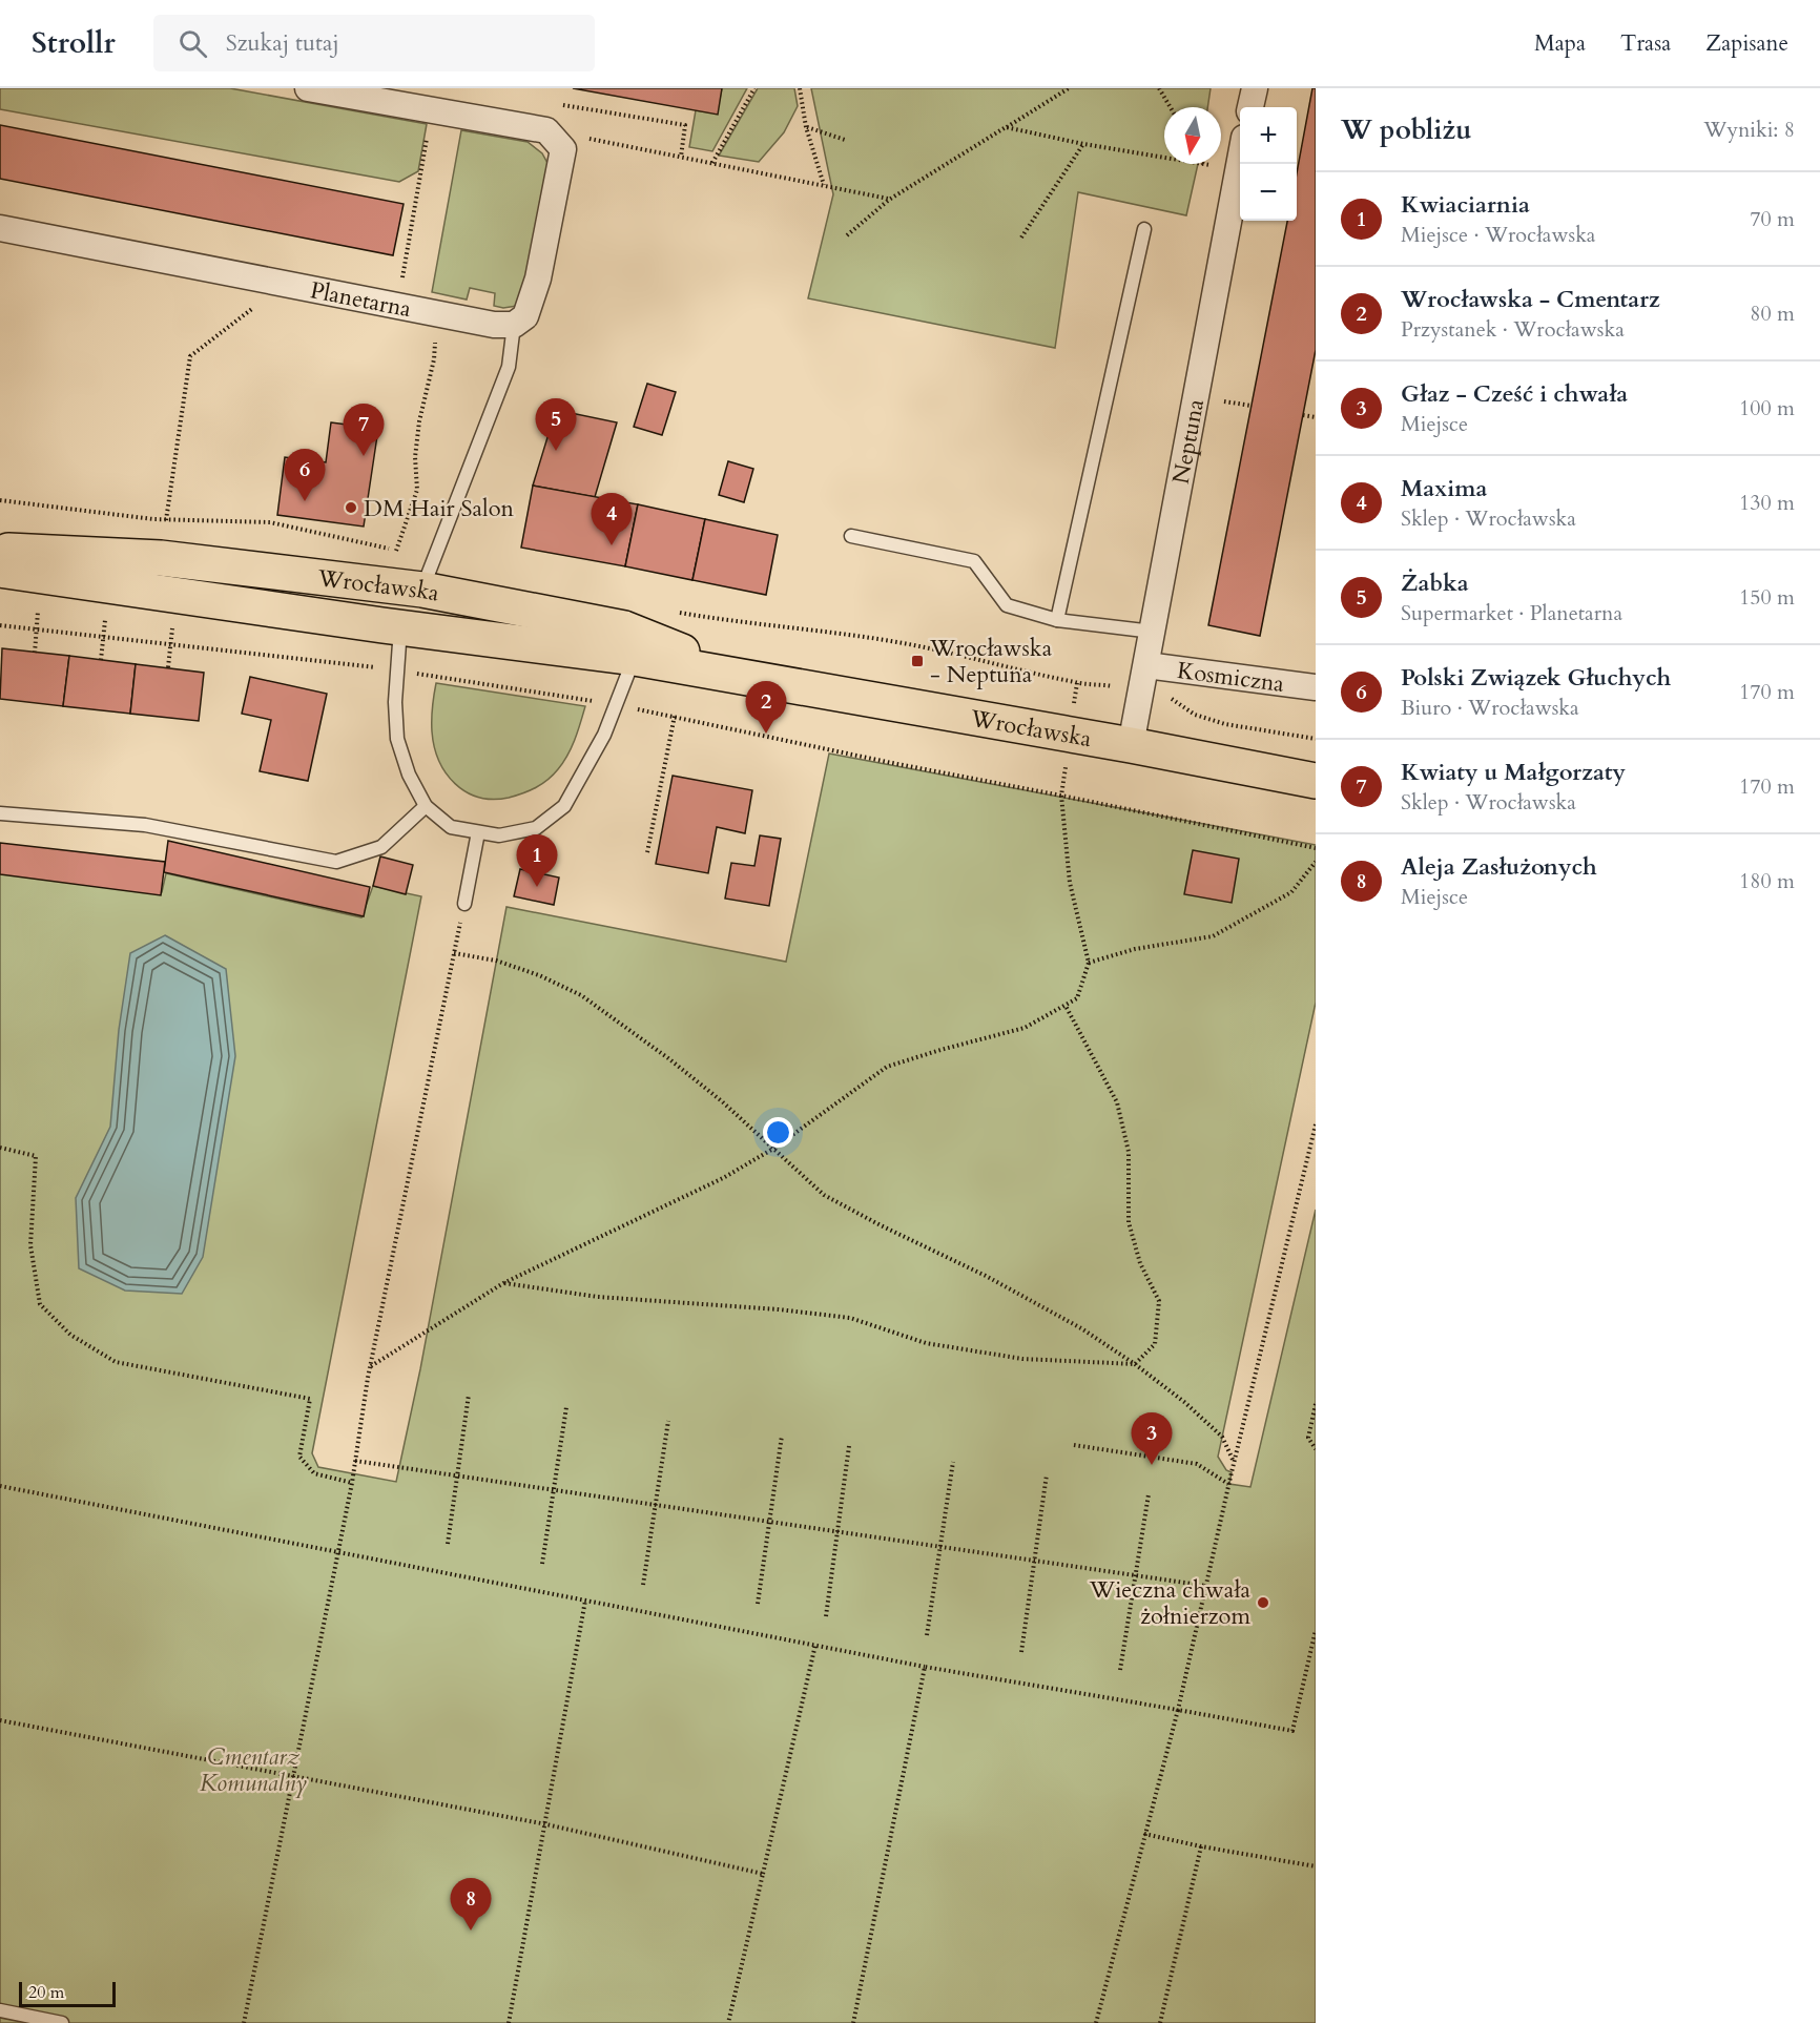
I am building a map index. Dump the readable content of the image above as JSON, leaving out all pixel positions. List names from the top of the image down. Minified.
{"streets":{"main road":["Wrocławska"],"street":["Planetarna","Neptuna","Kosmiczna"]},"crossings":[["Neptuna","Wrocławska"],["Neptuna","Kosmiczna"]],"parks":["Cmentarz Komunalny"],"places":{"other":["DM Hair Salon","Wieczna chwała żołnierzom"],"transit":["Wrocławska - Neptuna"]},"scale_bar":"20 m","north":"bottom","page":{"header":"Strollr","search":"Szukaj tutaj","nav":["Mapa","Trasa","Zapisane"],"heading":["W pobliżu","Wyniki: 8"],"map_buttons":["+","−"],"list":[{"mark":"1","name":"Kwiaciarnia","note":"Miejsce · Wrocławska","value":"70 m"},{"mark":"2","name":"Wrocławska - Cmentarz","note":"Przystanek · Wrocławska","value":"80 m"},{"mark":"3","name":"Głaz - Cześć i chwała","note":"Miejsce","value":"100 m"},{"mark":"4","name":"Maxima","note":"Sklep · Wrocławska","value":"130 m"},{"mark":"5","name":"Żabka","note":"Supermarket · Planetarna","value":"150 m"},{"mark":"6","name":"Polski Związek Głuchych","note":"Biuro · Wrocławska","value":"170 m"},{"mark":"7","name":"Kwiaty u Małgorzaty","note":"Sklep · Wrocławska","value":"170 m"},{"mark":"8","name":"Aleja Zasłużonych","note":"Miejsce","value":"180 m"}],"pins":["5","7","6","4","2","1","3","8"],"scale":"20 m"}}
